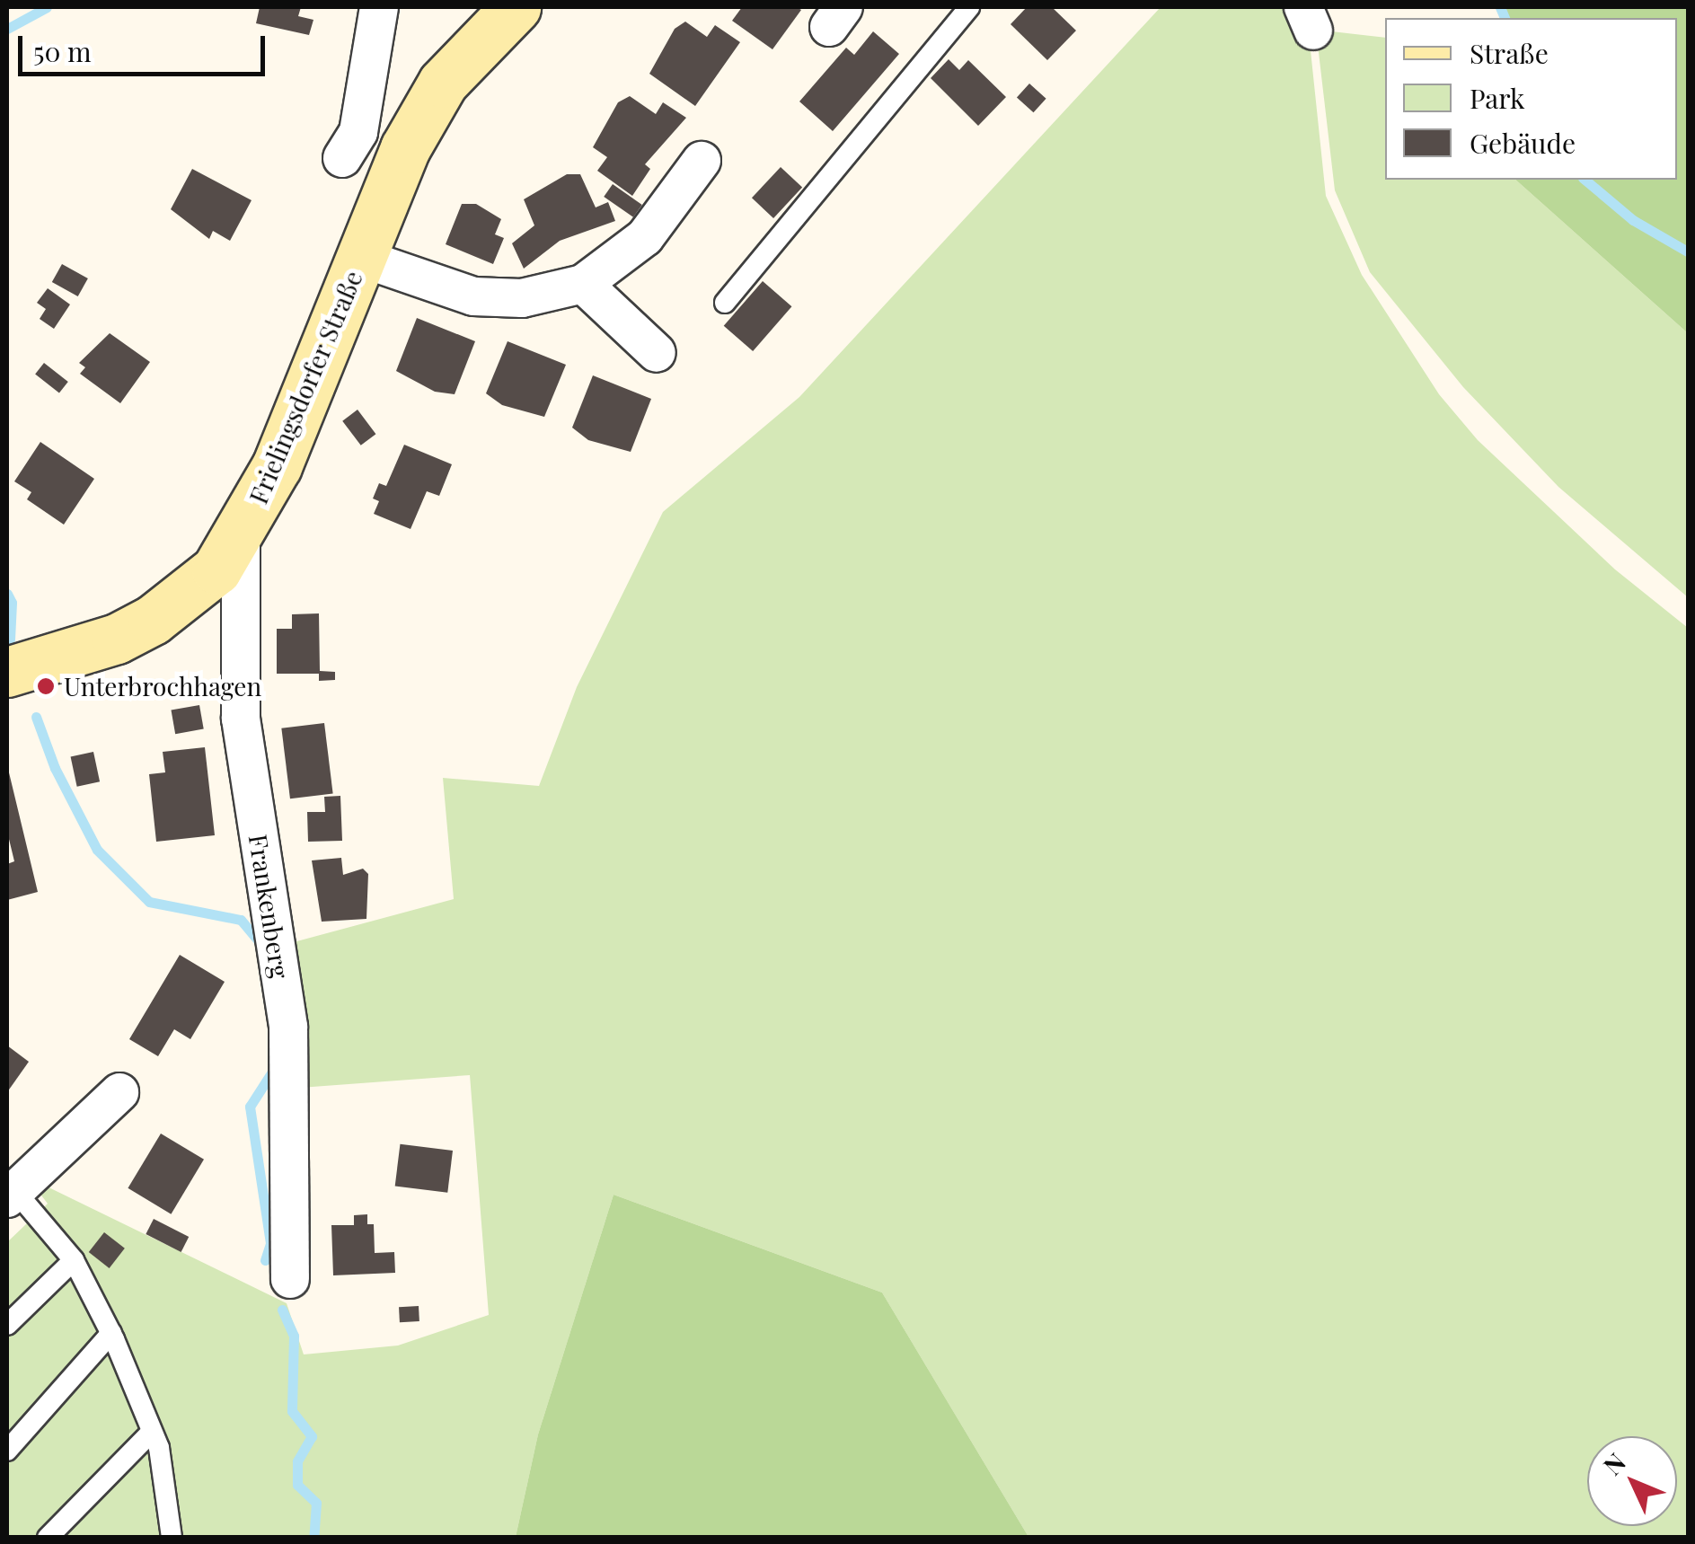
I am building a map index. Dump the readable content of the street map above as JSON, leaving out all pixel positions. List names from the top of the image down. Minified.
{"streets":{"main road":["Frielingsdorfer Straße"],"street":["Frankenberg"]},"crossings":[["Frielingsdorfer Straße","Frankenberg"]],"places":["Unterbrochhagen"],"legend":["Straße","Park","Gebäude"],"scale_bar":"50 m","north":"top left"}
